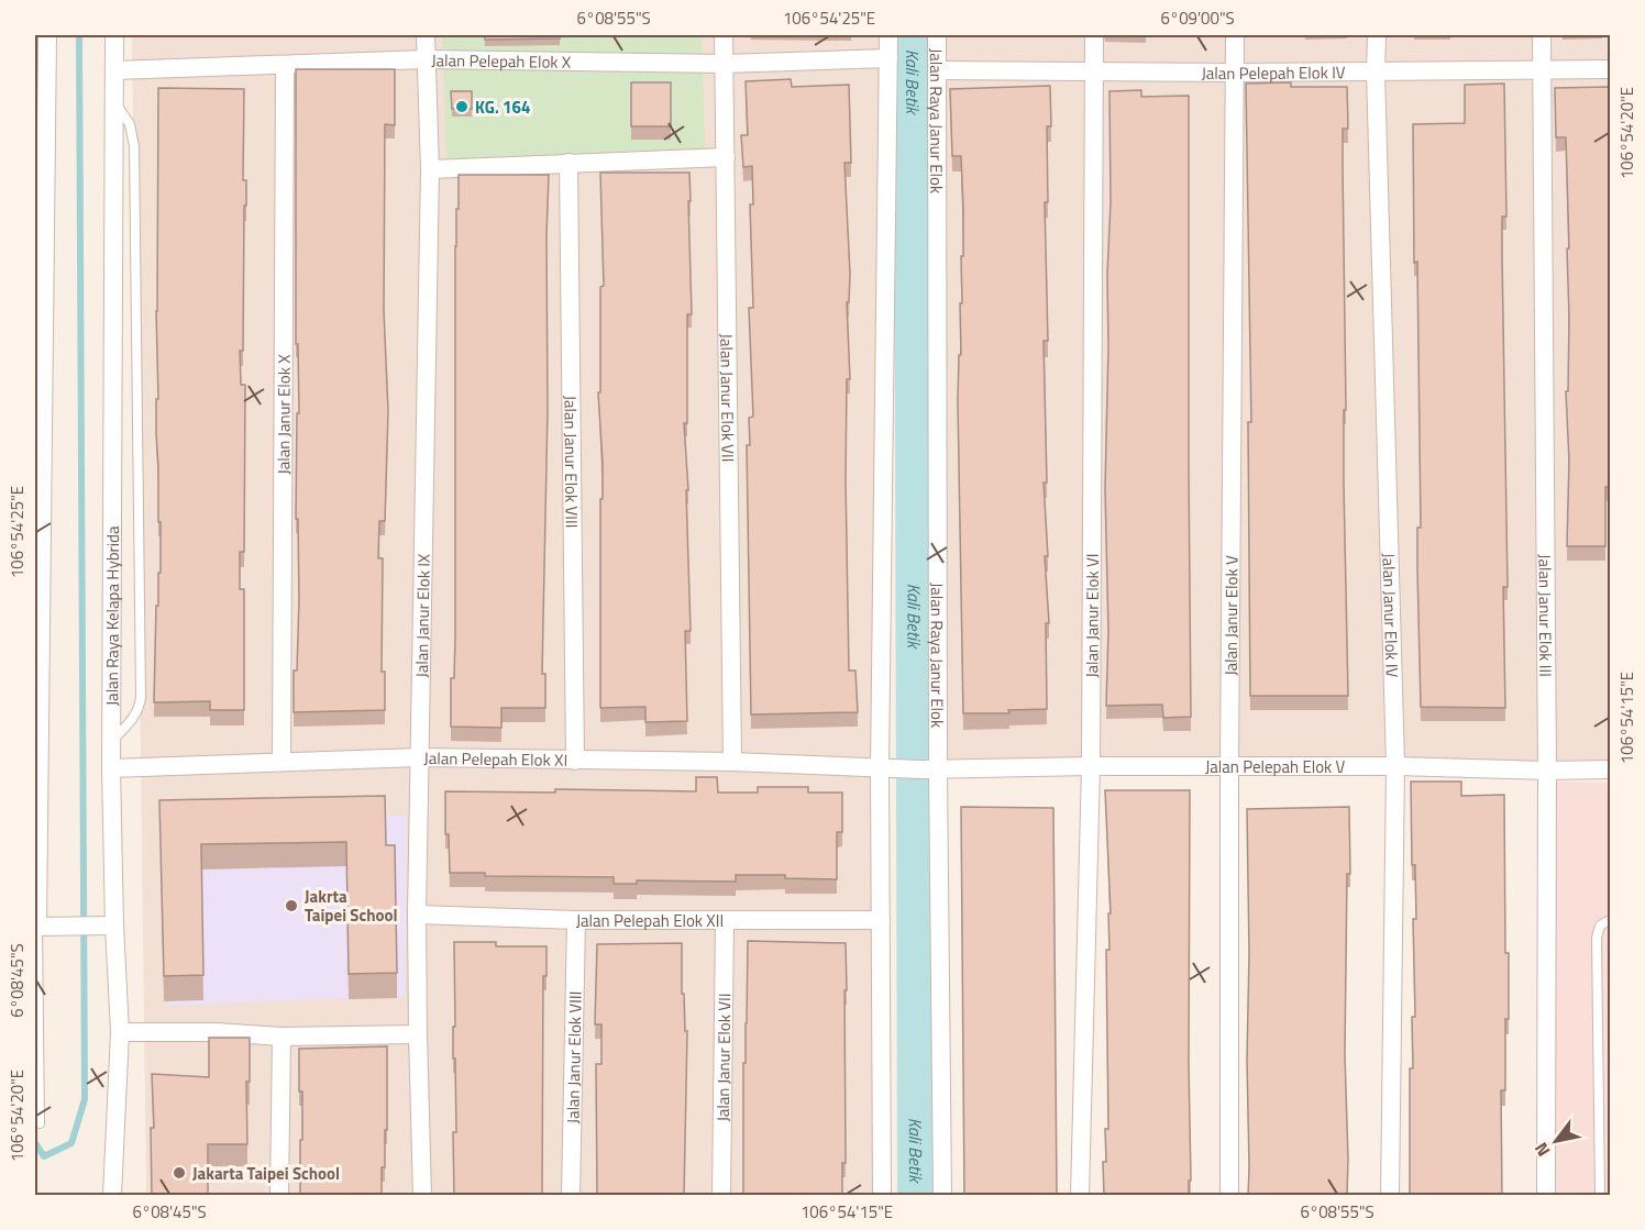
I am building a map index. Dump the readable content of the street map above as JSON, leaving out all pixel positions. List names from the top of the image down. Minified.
{"streets":{"street":["Jalan Pelepah Elok X","Jalan Pelepah Elok IV","Jalan Raya Janur Elok","Jalan Janur Elok VII","Jalan Janur Elok X","Jalan Janur Elok VIII","Jalan Janur Elok V","Jalan Janur Elok IV","Jalan Janur Elok III","Jalan Raya Kelapa Hybrida","Jalan Janur Elok IX","Jalan Janur Elok VI","Jalan Pelepah Elok XI","Jalan Pelepah Elok V","Jalan Pelepah Elok XII"]},"crossings":[["Jalan Pelepah Elok X","Jalan Janur Elok VII"],["Jalan Pelepah Elok X","Jalan Janur Elok X"],["Jalan Pelepah Elok X","Jalan Raya Kelapa Hybrida"],["Jalan Pelepah Elok X","Jalan Janur Elok IX"],["Jalan Pelepah Elok IV","Jalan Raya Janur Elok"],["Jalan Pelepah Elok IV","Jalan Janur Elok V"],["Jalan Pelepah Elok IV","Jalan Janur Elok IV"],["Jalan Pelepah Elok IV","Jalan Janur Elok III"],["Jalan Pelepah Elok IV","Jalan Janur Elok VI"],["Jalan Raya Janur Elok","Jalan Pelepah Elok XI"],["Jalan Raya Janur Elok","Jalan Pelepah Elok V"],["Jalan Janur Elok VII","Jalan Pelepah Elok XI"],["Jalan Janur Elok VII","Jalan Pelepah Elok XII"],["Jalan Janur Elok X","Jalan Pelepah Elok XI"],["Jalan Janur Elok VIII","Jalan Pelepah Elok XI"],["Jalan Janur Elok VIII","Jalan Pelepah Elok XII"],["Jalan Janur Elok V","Jalan Pelepah Elok V"],["Jalan Janur Elok IV","Jalan Pelepah Elok V"],["Jalan Janur Elok III","Jalan Pelepah Elok V"],["Jalan Raya Kelapa Hybrida","Jalan Pelepah Elok XI"],["Jalan Janur Elok IX","Jalan Pelepah Elok XI"],["Jalan Janur Elok IX","Jalan Pelepah Elok XII"],["Jalan Janur Elok VI","Jalan Pelepah Elok V"],["Jalan Pelepah Elok XI","Jalan Pelepah Elok V"]],"water":["Kali Betik"],"places":["KG. 164","Jakrta Taipei School","Jakarta Taipei School"],"north":"bottom left","coordinates":["6°08'55\"S","106°54'25\"E","6°09'00\"S","106°54'20\"E","106°54'15\"E","6°08'45\"S"]}
